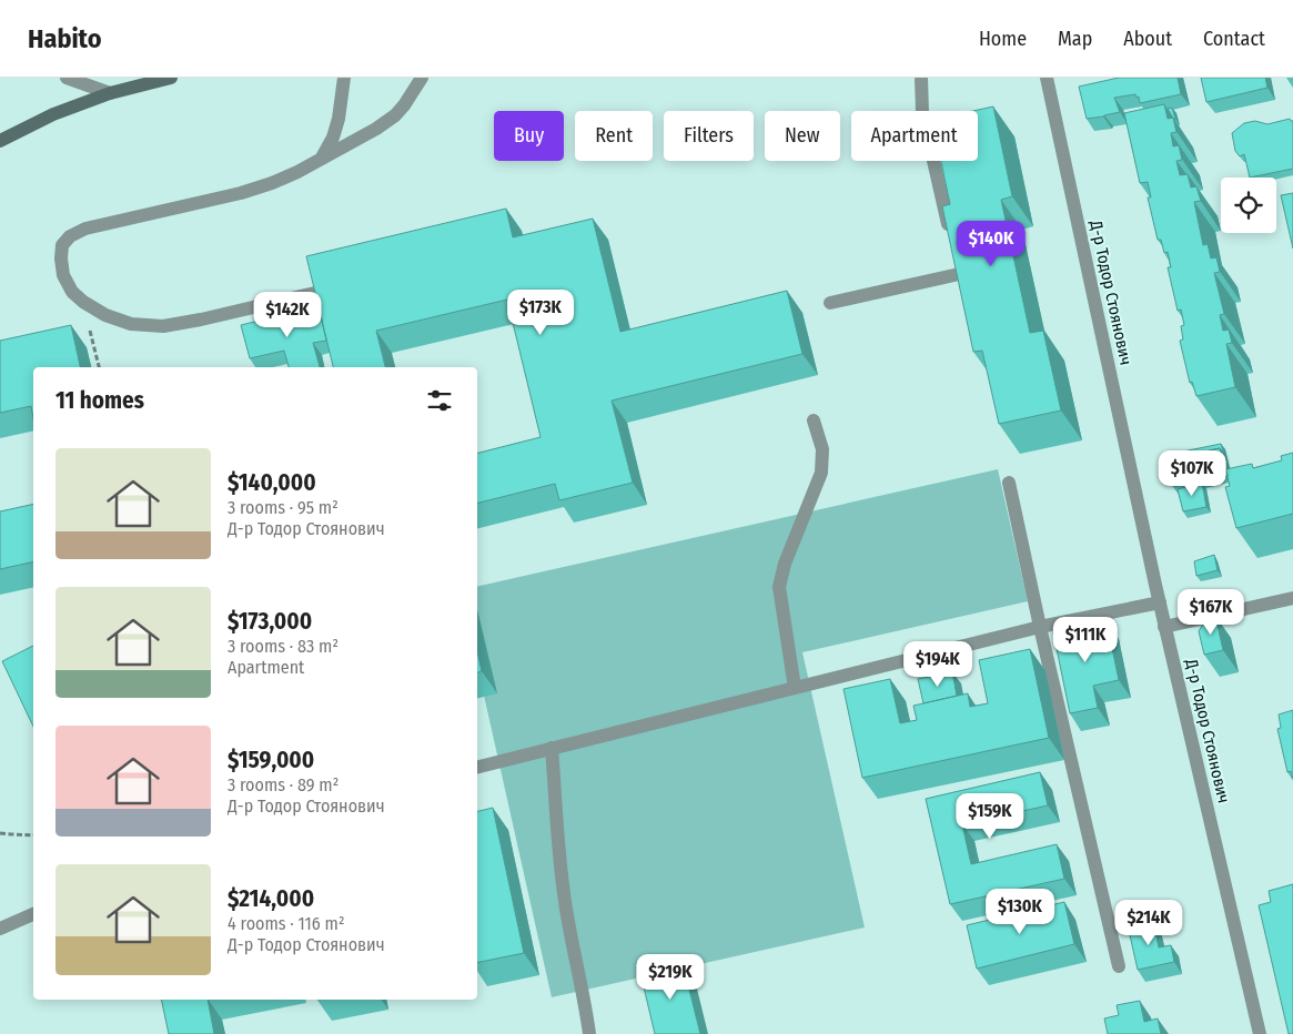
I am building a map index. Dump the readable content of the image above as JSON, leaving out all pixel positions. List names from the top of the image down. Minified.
{"streets":{"street":["Д-р Тодор Стоянович"]},"page":{"header":"Habito","nav":["Home","Map","About","Contact"],"chip":["Buy","Rent","Filters","New","Apartment"],"price":["$140K","$173K","$142K","$107K","$167K","$111K","$194K","$159K","$130K","$214K","$219K"],"heading":"11 homes","list":[{"name":"$140,000","note":"3 rooms · 95 m² · Д-р Тодор Стоянович"},{"name":"$173,000","note":"3 rooms · 83 m² · Apartment"},{"name":"$159,000","note":"3 rooms · 89 m² · Д-р Тодор Стоянович"},{"name":"$214,000","note":"4 rooms · 116 m² · Д-р Тодор Стоянович"}]}}
